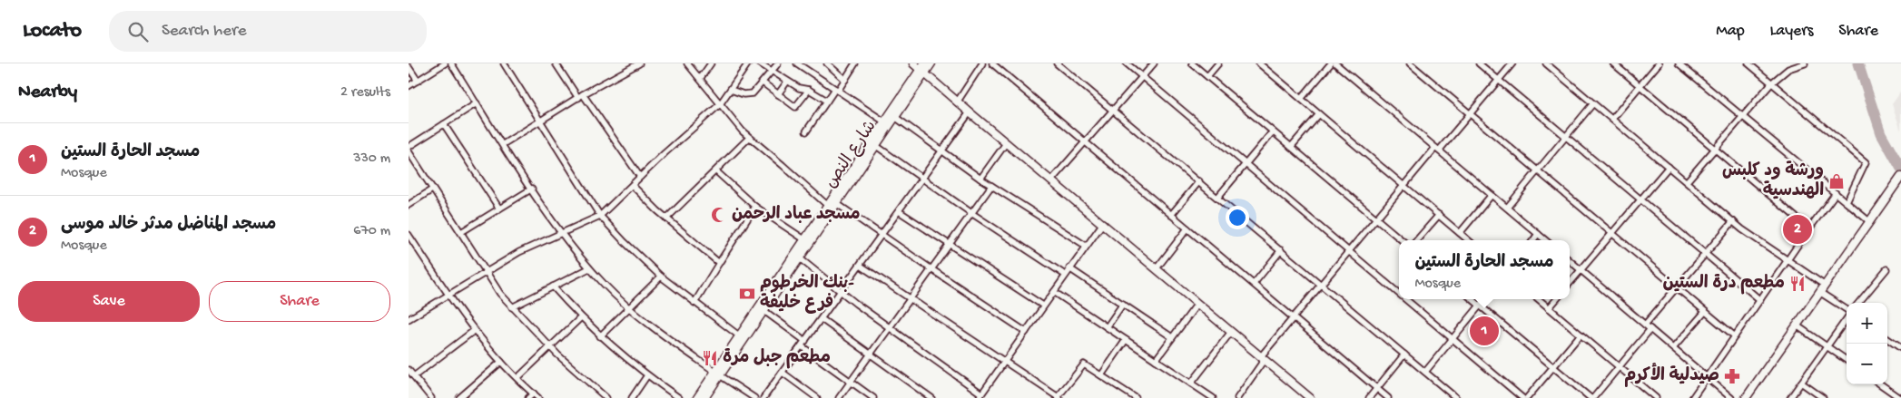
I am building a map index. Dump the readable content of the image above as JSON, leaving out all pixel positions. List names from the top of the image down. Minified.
{"streets":{"main road":["شارع النص"]},"places":{"shop":["ورشة ود كلبس الهندسية"],"mosque":["مسجد عباد الرحمن"],"restaurant":["مطعم درة الستين","مطعم جبل مرة"],"bank":["بنك الخرطوم- فرع خليفة"],"pharmacy":["صيدلية الأكرم"]},"page":{"header":"Locato","search":"Search here","nav":["Map","Layers","Share"],"heading":["Nearby","2 results"],"list":[{"mark":"1","name":"مسجد الحارة الستين","note":"Mosque","value":"330 m"},{"mark":"2","name":"مسجد المناضل مدثر خالد موسى","note":"Mosque","value":"670 m"}],"pins":["2","1"],"popup":["مسجد الحارة الستين","Mosque"],"buttons":["Save","Share"],"map_buttons":["+","−"]}}
